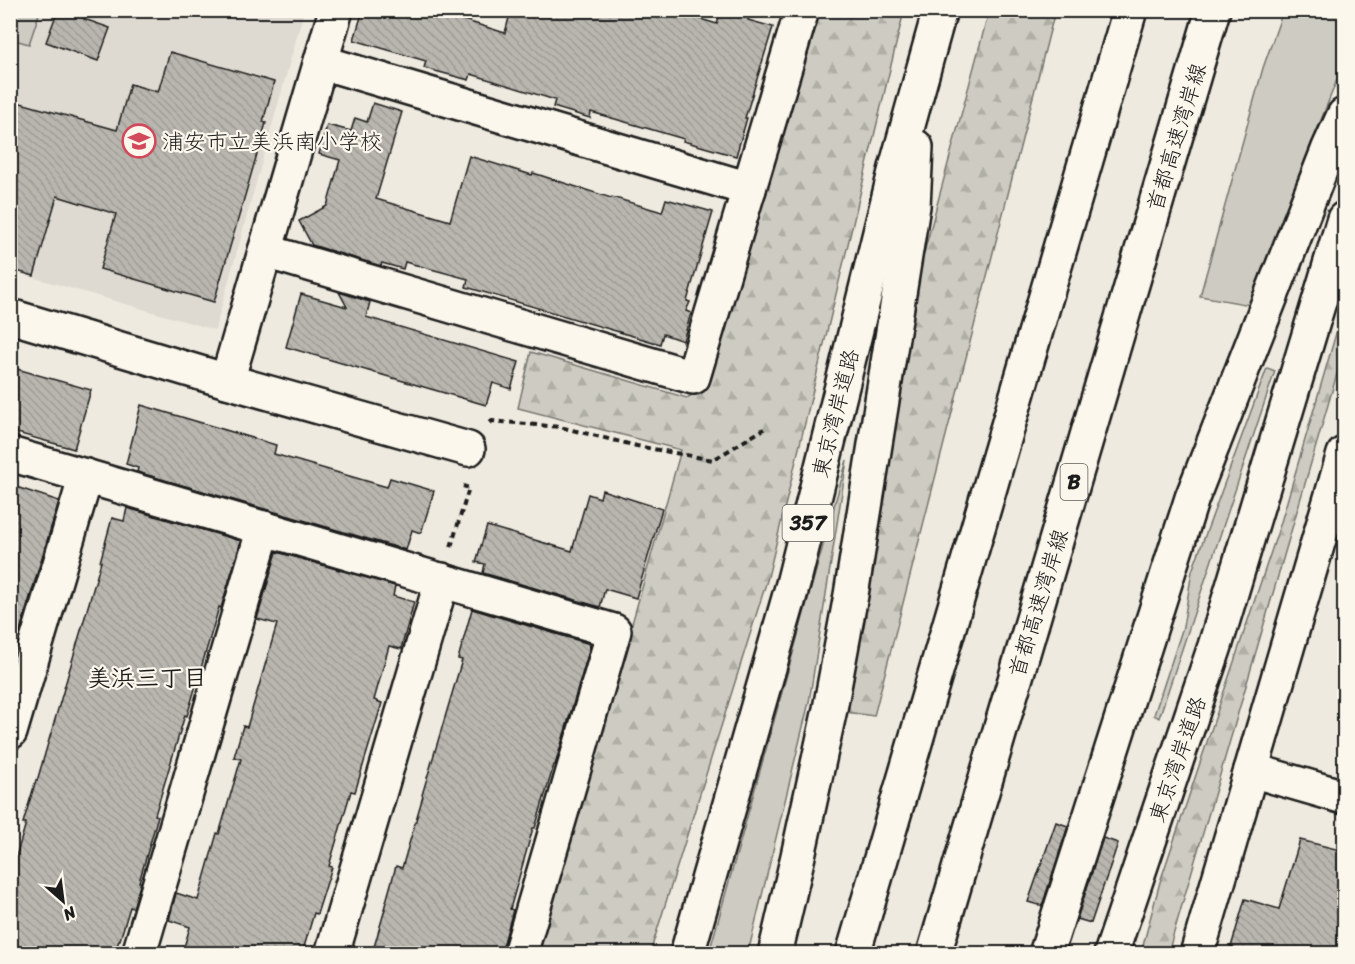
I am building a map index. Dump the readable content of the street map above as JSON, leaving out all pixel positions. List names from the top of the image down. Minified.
{"streets":{"main road":["首都高速湾岸線","東京湾岸道路","B","357"]},"districts":["美浜三丁目"],"places":{"school or university":["浦安市立美浜南小学校"]},"north":"bottom right"}
